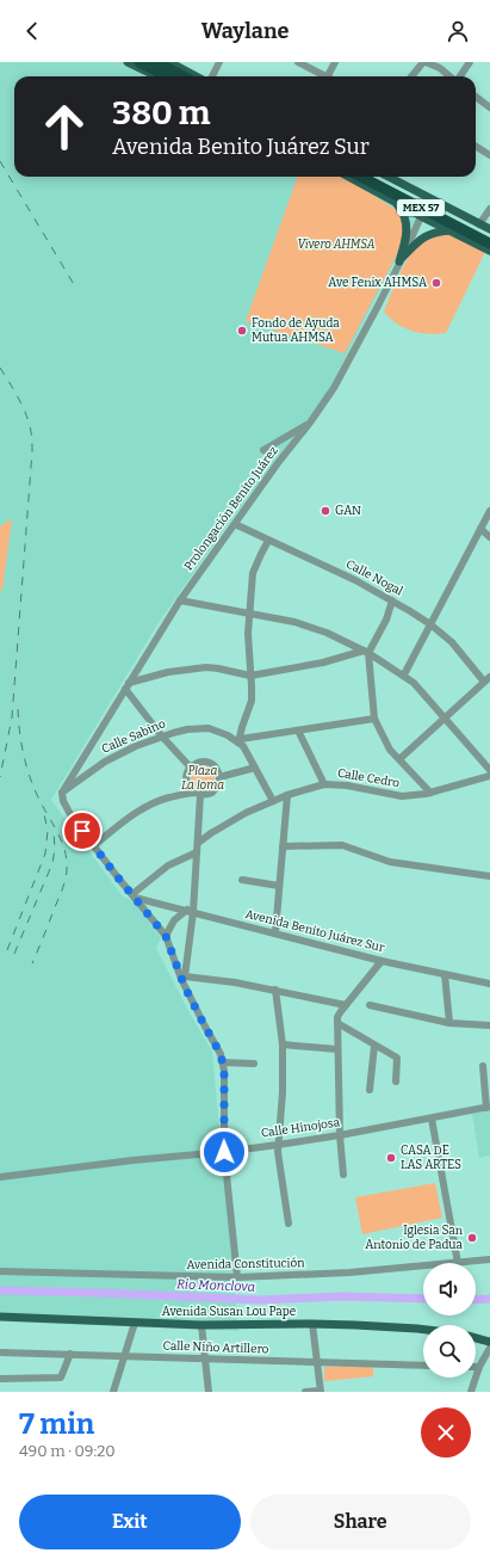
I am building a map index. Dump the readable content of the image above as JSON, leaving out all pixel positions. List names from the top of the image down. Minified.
{"streets":{"highway":["MEX 57"],"main road":["Avenida Susan Lou Pape"],"street":["Prolongación Benito Juárez","Calle Nogal","Calle Sabino","Calle Cedro","Avenida Benito Juárez Sur","Calle Hinojosa","Avenida Constitución","Calle Niño Artillero"]},"crossings":[["Prolongación Benito Juárez","Calle Nogal"],["Prolongación Benito Juárez","Calle Sabino"],["Calle Sabino","Calle Cedro"]],"water":["Rio Monclova"],"parks":["Vivero AHMSA","Plaza La loma"],"places":["Ave Fenix AHMSA","Fondo de Ayuda Mutua AHMSA","GAN","CASA DE LAS ARTES","Iglesia San Antonio de Padua"],"page":{"header":"Waylane","turn":["380 m","Avenida Benito Juárez Sur"],"heading":["7 min","490 m · 09:20"],"buttons":["Exit","Share"]}}
